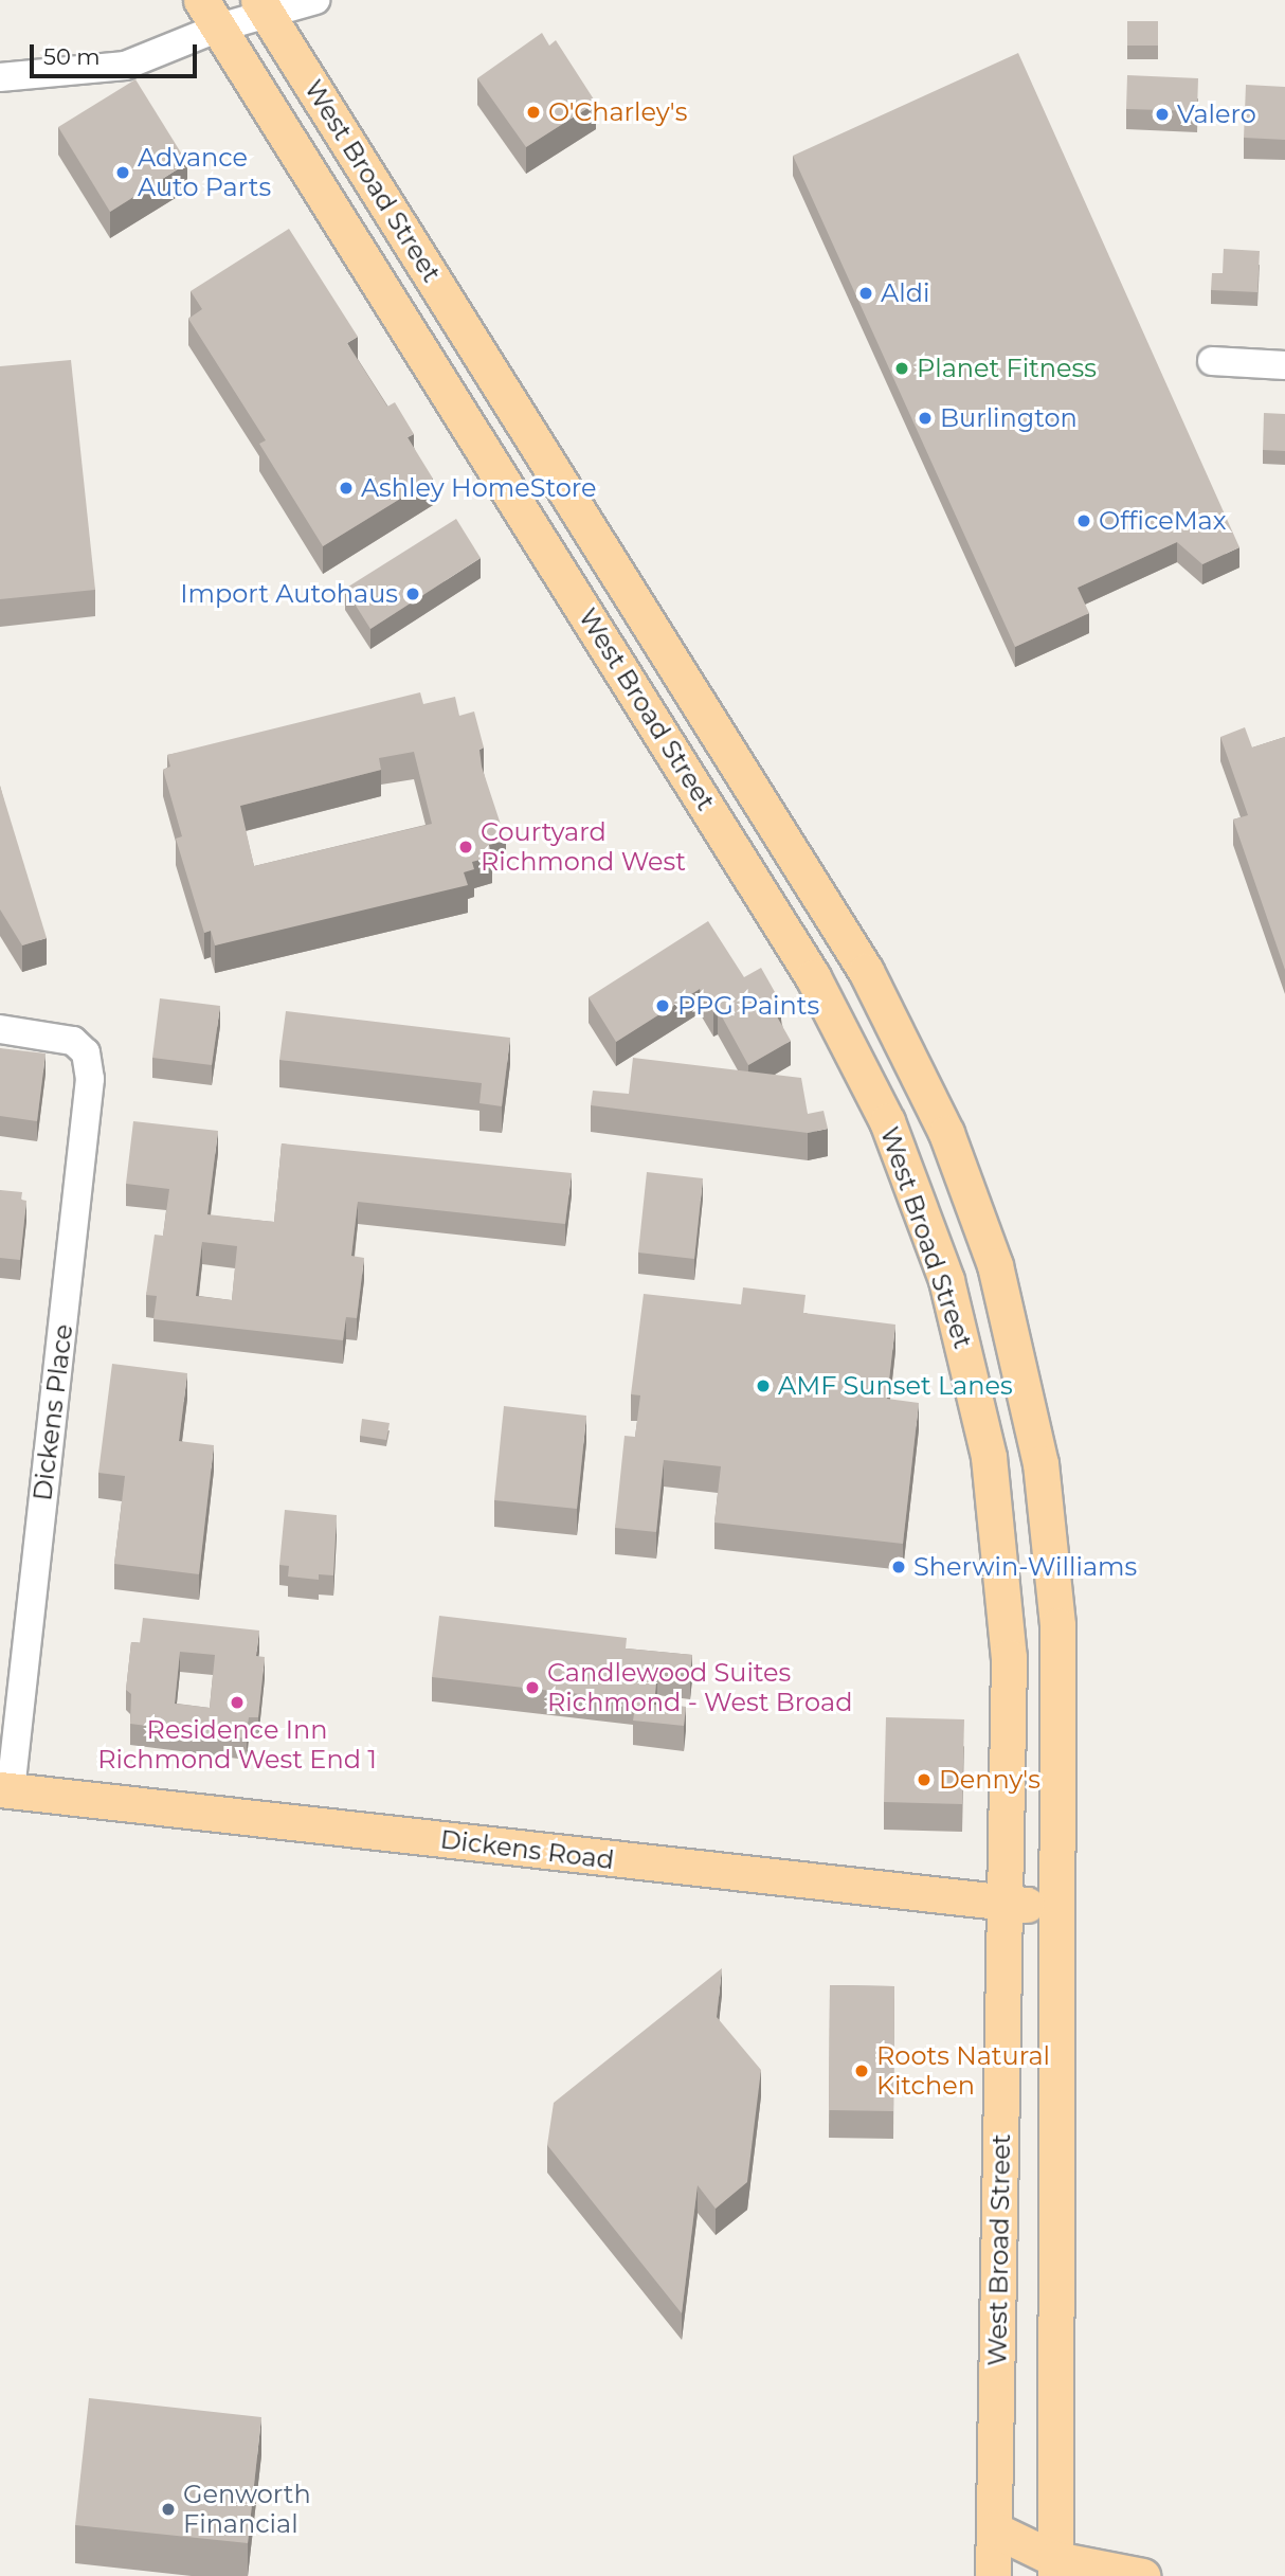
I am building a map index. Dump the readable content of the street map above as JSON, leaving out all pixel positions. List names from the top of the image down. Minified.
{"streets":{"main road":["West Broad Street","Dickens Road"],"street":["Dickens Place"]},"crossings":[["West Broad Street","Dickens Road"],["Dickens Place","Dickens Road"]],"places":["O'Charley's","Valero","Advance Auto Parts","Aldi","Planet Fitness","Burlington","Ashley HomeStore","OfficeMax","Import Autohaus","Courtyard Richmond West","PPG Paints","AMF Sunset Lanes","Sherwin-Williams","Candlewood Suites Richmond - West Broad","Residence Inn Richmond West End 1","Denny's","Roots Natural Kitchen","Genworth Financial"],"scale_bar":"50 m"}
